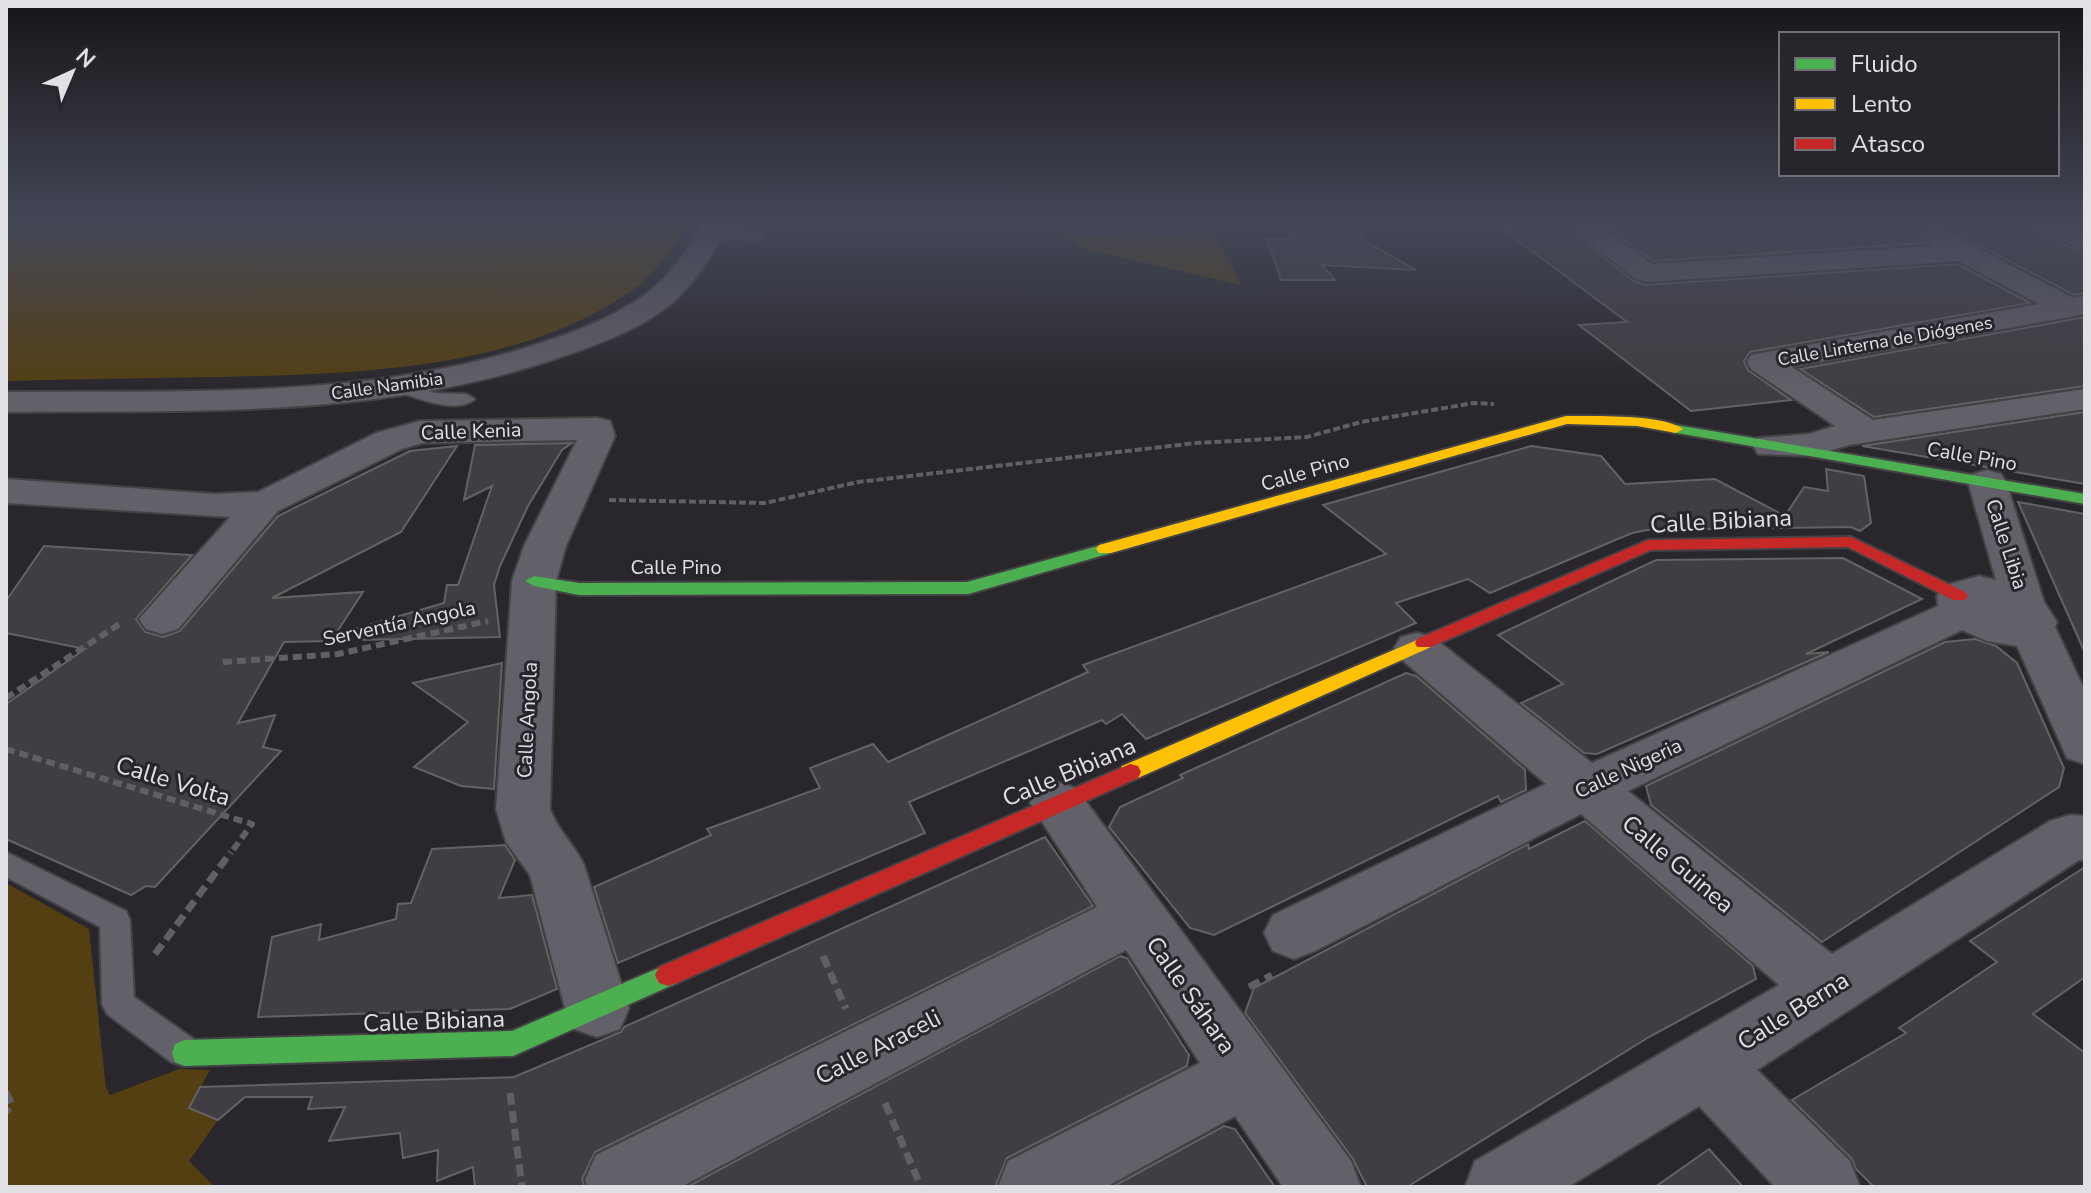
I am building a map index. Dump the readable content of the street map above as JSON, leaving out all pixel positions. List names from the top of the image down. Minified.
{"streets":{"street":["Calle Linterna de Diógenes","Calle Namibia","Calle Kenia","Calle Pino","Calle Bibiana","Calle Libia","Calle Angola","Calle Nigeria","Calle Guinea","Calle Sáhara","Calle Berna","Calle Araceli"],"path":["Serventía Angola","Calle Volta"]},"crossings":[["Calle Kenia","Calle Angola"],["Calle Pino","Calle Libia"],["Calle Pino","Serventía Angola"],["Calle Pino","Calle Angola"],["Calle Bibiana","Calle Angola"],["Calle Bibiana","Calle Nigeria"],["Calle Bibiana","Calle Guinea"],["Calle Bibiana","Calle Sáhara"],["Serventía Angola","Calle Angola"],["Calle Nigeria","Calle Guinea"],["Calle Guinea","Calle Berna"],["Calle Sáhara","Calle Araceli"]],"legend":["Fluido","Lento","Atasco"],"north":"top right"}
